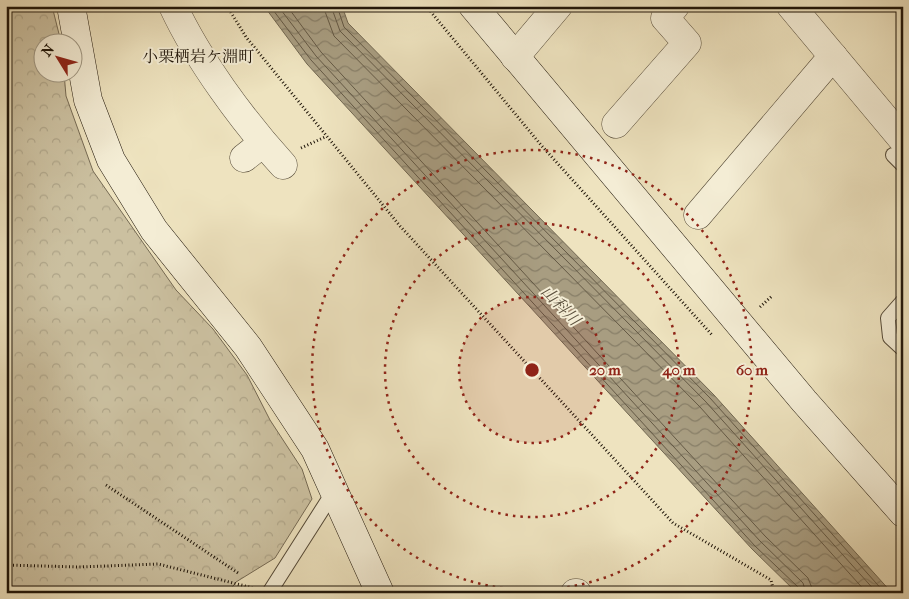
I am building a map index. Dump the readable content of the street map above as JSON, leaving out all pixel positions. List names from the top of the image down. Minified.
{"districts":["小栗栖岩ケ淵町"],"water":["山科川"],"north":"top left","rings":["20 m","40 m","60 m"]}
